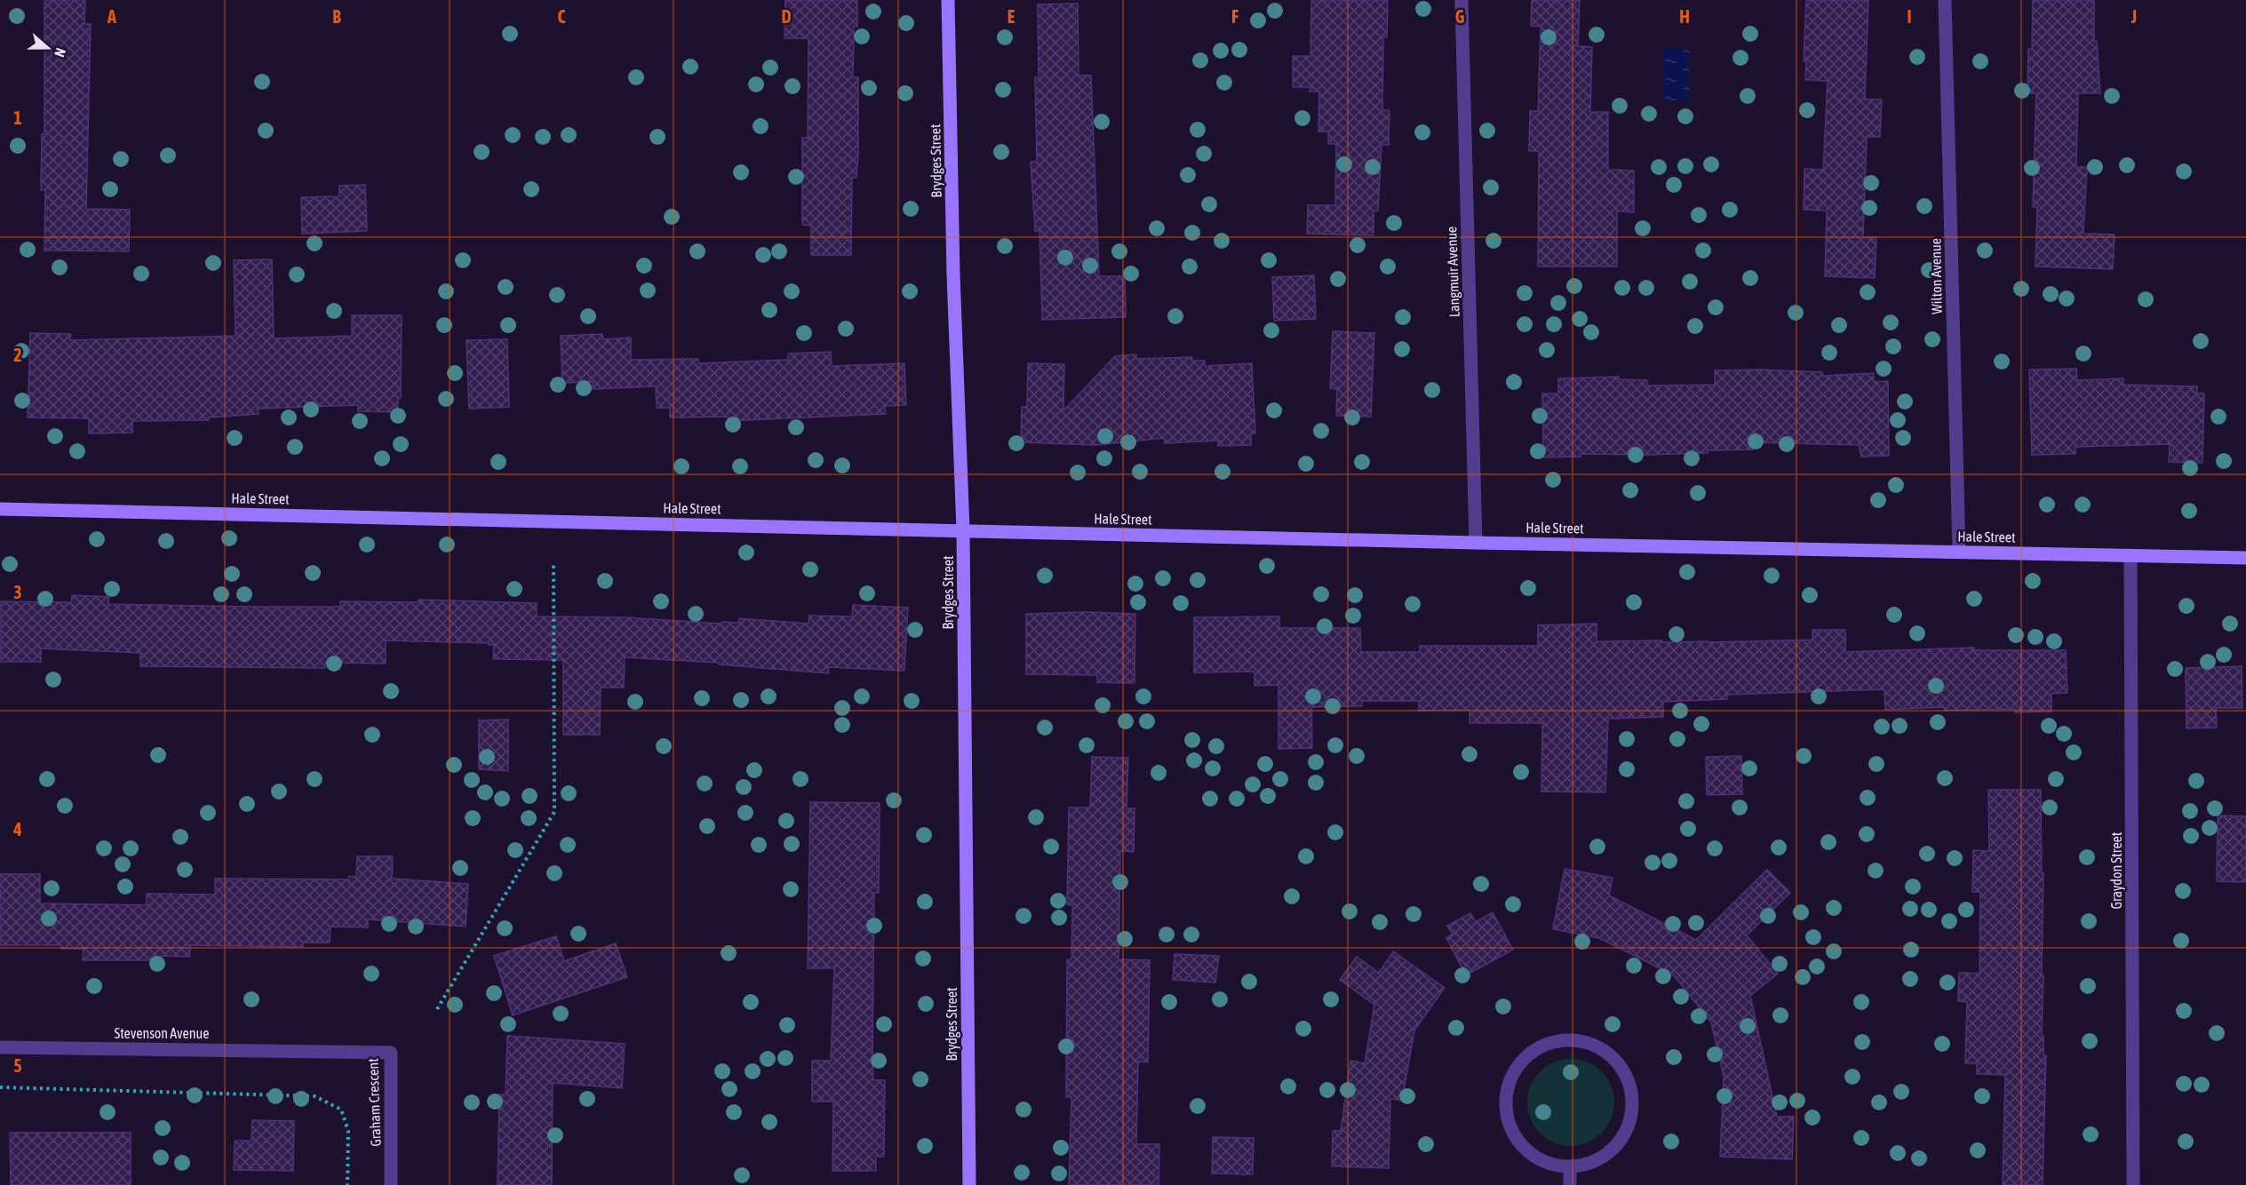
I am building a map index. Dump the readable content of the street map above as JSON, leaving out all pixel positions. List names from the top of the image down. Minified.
{"streets":{"street":["Brydges Street","Langmuir Avenue","Wilton Avenue","Hale Street","Graydon Street","Stevenson Avenue","Graham Crescent"]},"crossings":[["Brydges Street","Hale Street"],["Langmuir Avenue","Hale Street"],["Wilton Avenue","Hale Street"],["Hale Street","Graydon Street"],["Stevenson Avenue","Graham Crescent"]],"north":"right","grid":{"columns":["A","B","C","D","E","F","G","H","I","J"],"rows":["1","2","3","4","5"]}}
